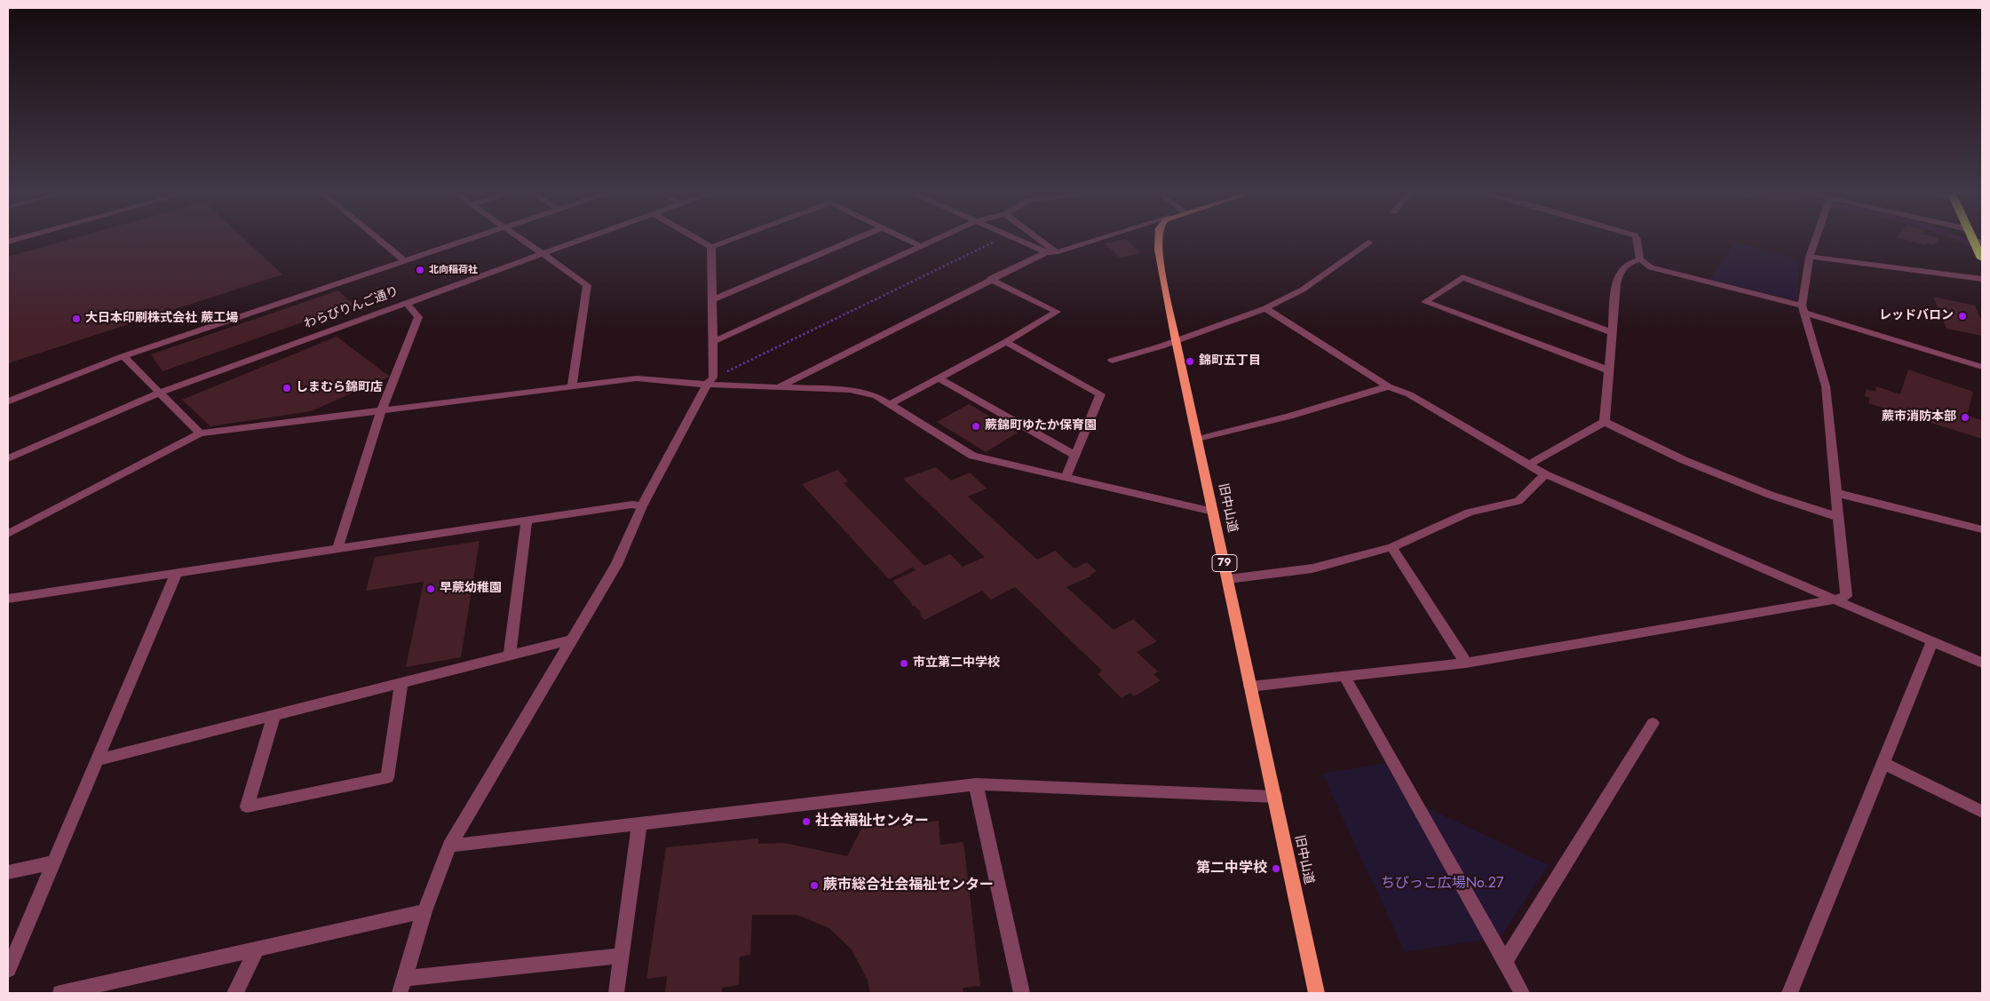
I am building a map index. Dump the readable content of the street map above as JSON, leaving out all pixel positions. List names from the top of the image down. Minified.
{"streets":{"main road":["旧中山道","79"],"street":["わらびりんご通り"]},"parks":["ちびっこ広場No.27"],"places":["北向稲荷社","レッドバロン","大日本印刷株式会社 蕨工場","錦町五丁目","しまむら錦町店","蕨市消防本部","蕨錦町ゆたか保育園","早蕨幼稚園","市立第二中学校","社会福祉センター","第二中学校","蕨市総合社会福祉センター"]}
